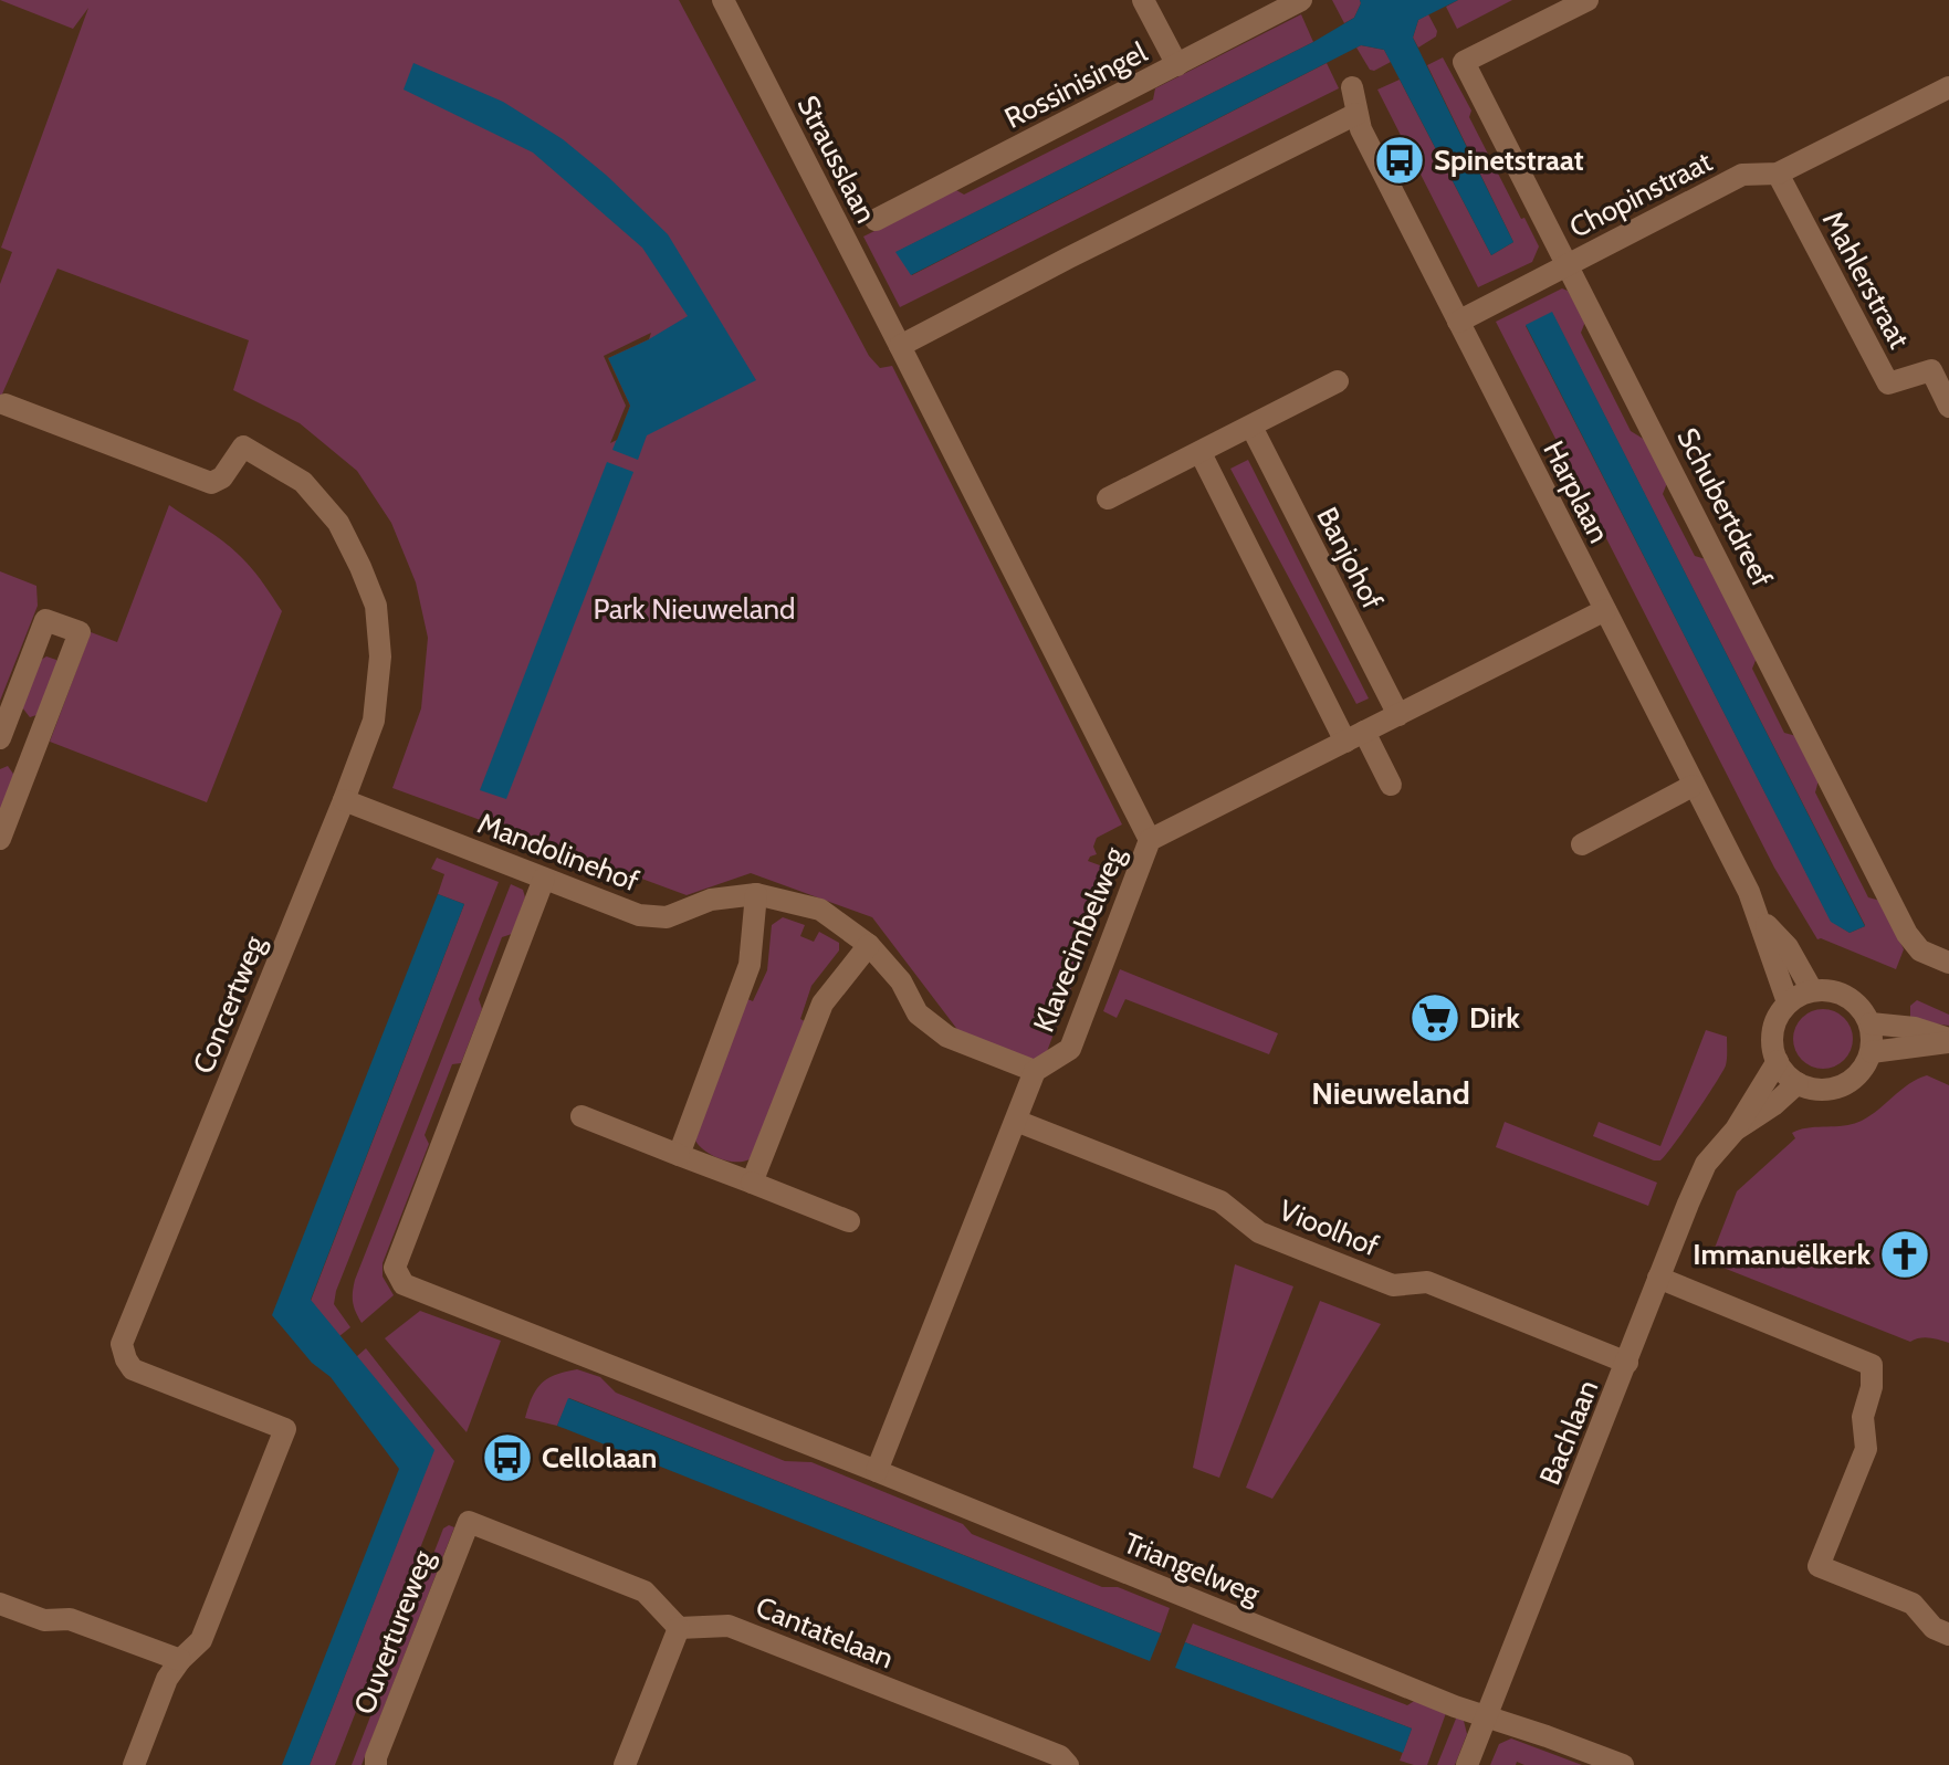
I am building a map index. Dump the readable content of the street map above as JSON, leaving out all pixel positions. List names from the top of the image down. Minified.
{"streets":{"street":["Rossinisingel","Strausslaan","Chopinstraat","Mahlerstraat","Harplaan","Schubertdreef","Banjohof","Mandolinehof","Klavecimbelweg","Concertweg","Vioolhof","Bachlaan","Triangelweg","Ouvertureweg","Cantatelaan"]},"crossings":[["Chopinstraat","Mahlerstraat"],["Chopinstraat","Harplaan"],["Chopinstraat","Schubertdreef"],["Harplaan","Klavecimbelweg"],["Harplaan","Bachlaan"],["Banjohof","Klavecimbelweg"],["Mandolinehof","Klavecimbelweg"],["Mandolinehof","Concertweg"],["Klavecimbelweg","Vioolhof"],["Klavecimbelweg","Triangelweg"],["Vioolhof","Bachlaan"],["Bachlaan","Triangelweg"],["Ouvertureweg","Cantatelaan"]],"districts":["Nieuweland"],"parks":["Park Nieuweland"],"places":{"bus stop":["Spinetstraat","Cellolaan"],"supermarket":["Dirk"],"church":["Immanuëlkerk"]}}
